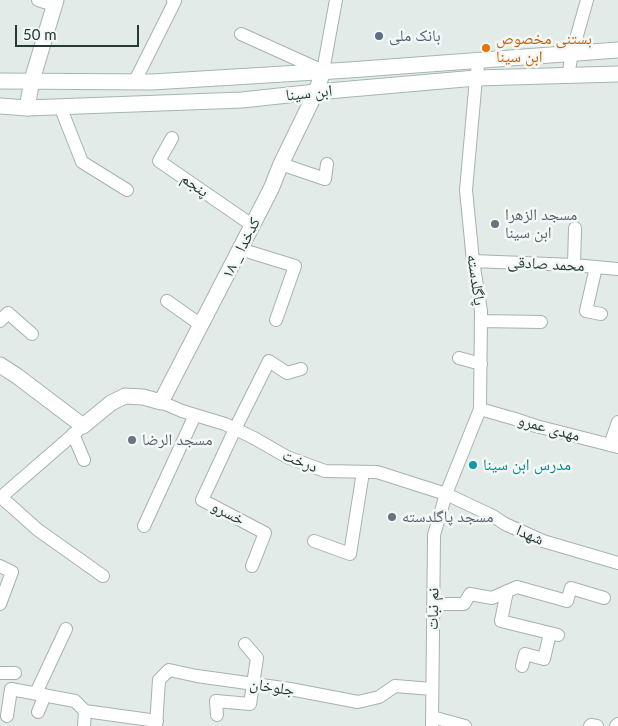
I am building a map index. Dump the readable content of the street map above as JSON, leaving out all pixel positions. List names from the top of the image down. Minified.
{"streets":{"main road":["ابن سینا","۱۸ _ کدخدا"],"street":["پنجم","محمد صادقی","پاگلدسته","مهدی عمرو","درخت","خسرو","شهدا","نم نبات","جلوخان"]},"crossings":[["ابن سینا","۱۸ _ کدخدا"],["ابن سینا","پاگلدسته"],["پنجم","۱۸ _ کدخدا"],["۱۸ _ کدخدا","درخت"],["محمد صادقی","پاگلدسته"],["پاگلدسته","مهدی عمرو"],["پاگلدسته","درخت"],["پاگلدسته","شهدا"],["پاگلدسته","نم نبات"],["درخت","خسرو"],["درخت","شهدا"],["درخت","نم نبات"],["شهدا","نم نبات"],["نم نبات","جلوخان"]],"places":["بانک ملی","بستنی مخصوص ابن سینا","مسجد الزهرا ابن سینا","مسجد الرضا","مدرس ابن سینا","مسجد پاگلدسته"],"scale_bar":"50 m"}
